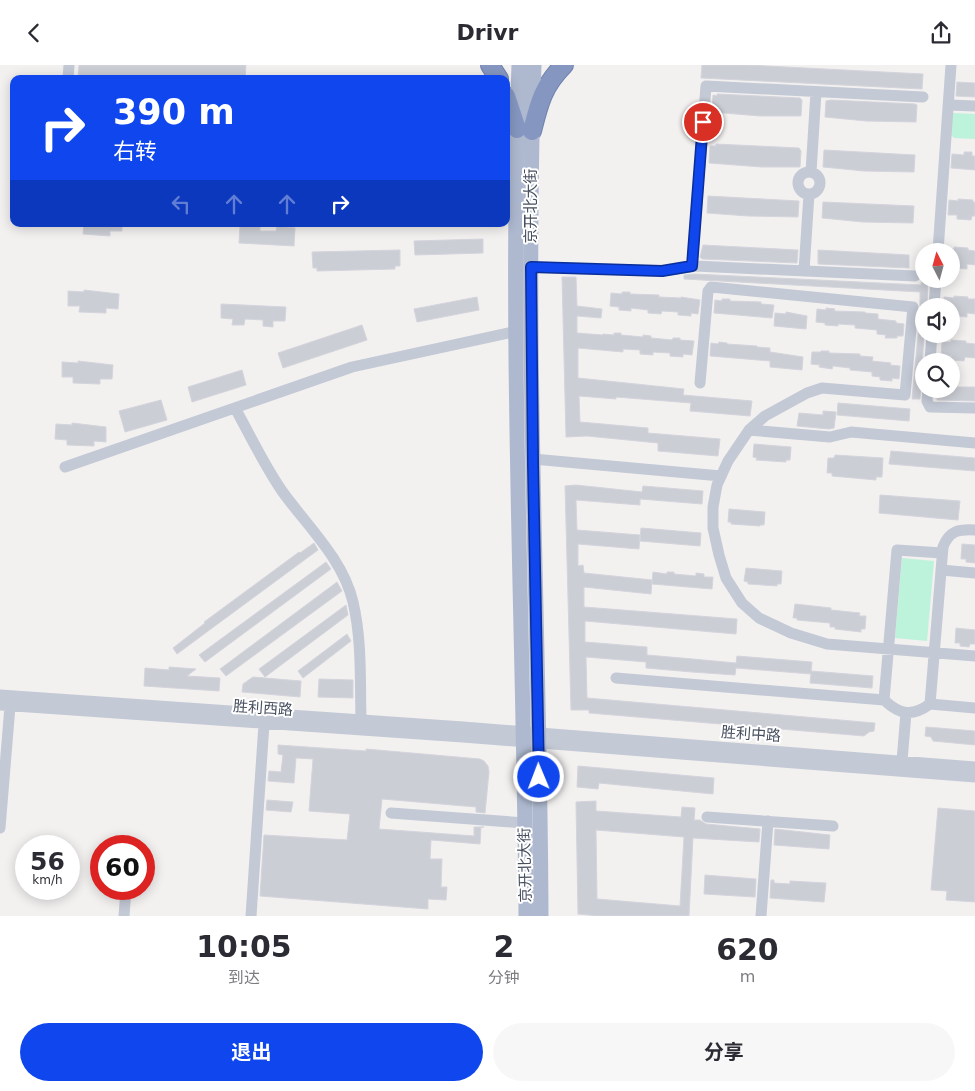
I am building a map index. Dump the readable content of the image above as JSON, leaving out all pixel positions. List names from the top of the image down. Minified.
{"streets":{"main road":["京开北大街"],"street":["胜利西路","胜利中路"]},"crossings":[["京开北大街","胜利西路"],["京开北大街","胜利中路"],["胜利西路","胜利中路"]],"north":"top","page":{"header":"Drivr","turn":["390 m","右转"],"speed":"56 km/h","limit":"60","eta":["10:05","到达","2","分钟","620","m"],"buttons":["退出","分享"]}}
